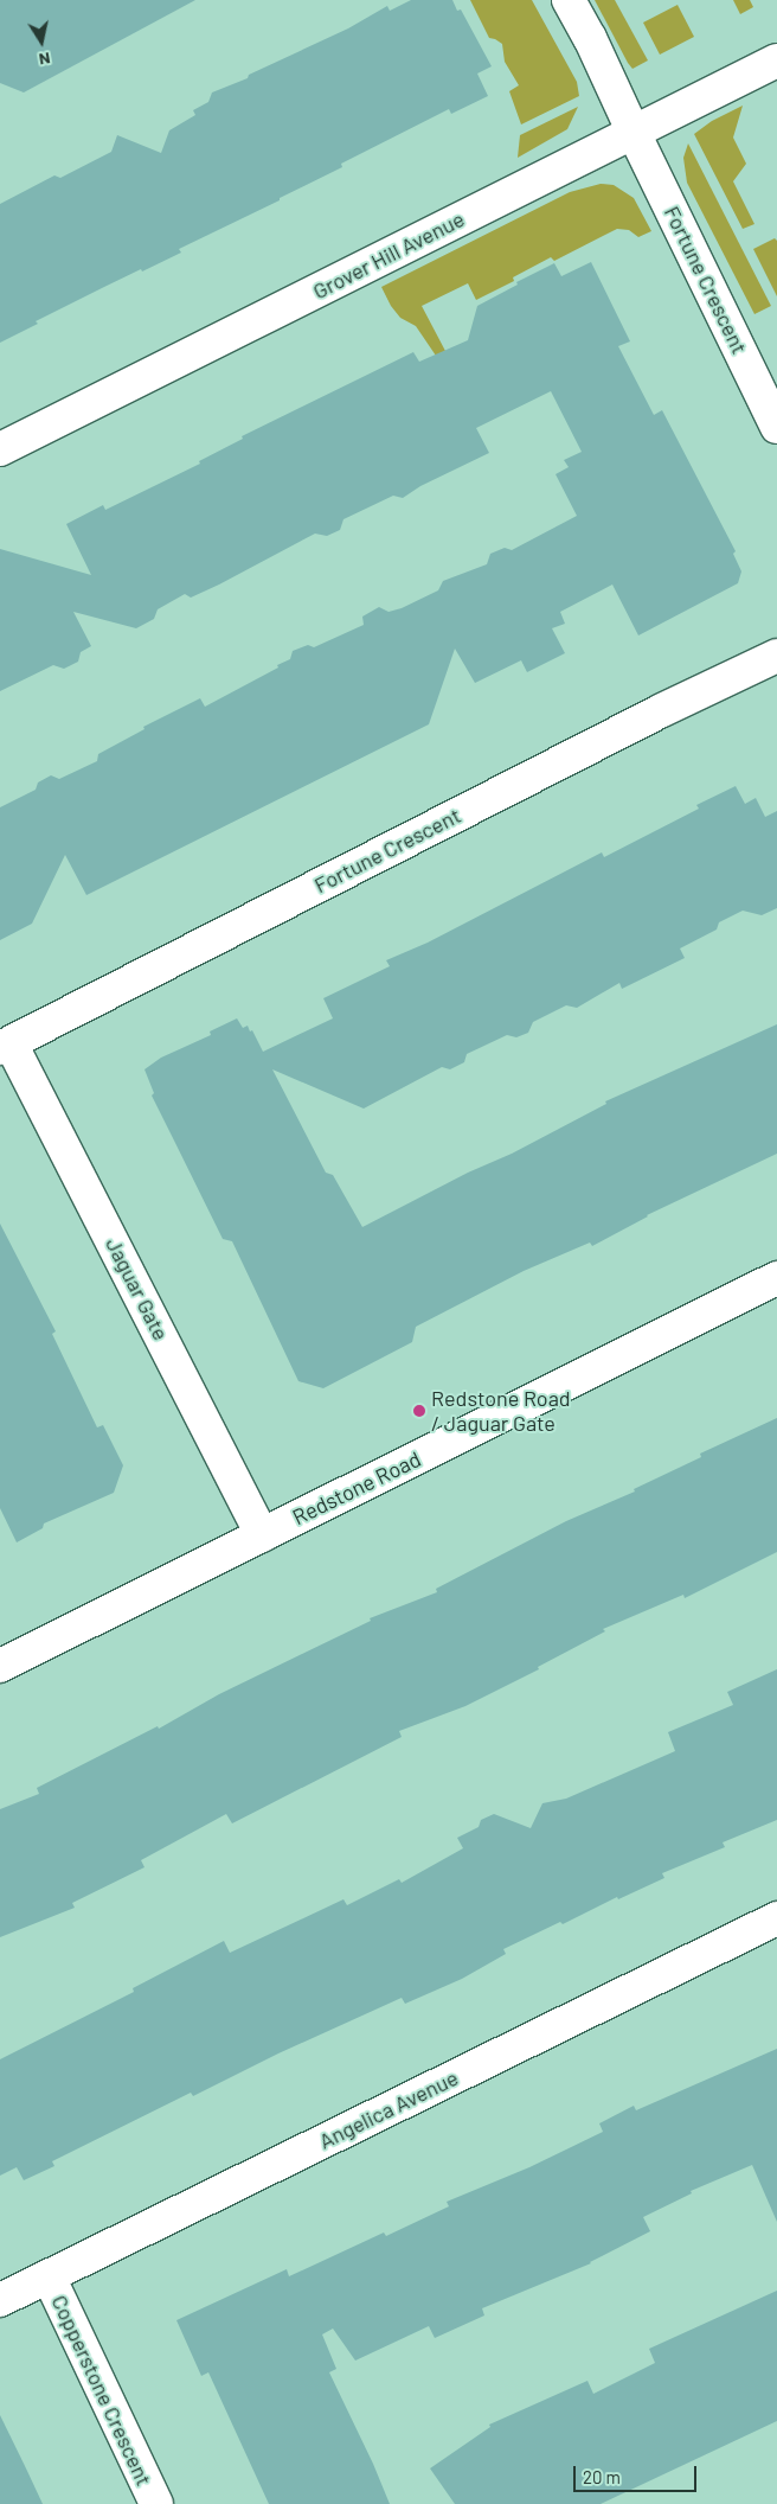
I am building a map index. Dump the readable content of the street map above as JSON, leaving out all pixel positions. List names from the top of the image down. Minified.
{"streets":{"street":["Grover Hill Avenue","Fortune Crescent","Jaguar Gate","Redstone Road","Angelica Avenue","Copperstone Crescent"]},"crossings":[["Grover Hill Avenue","Fortune Crescent"],["Fortune Crescent","Jaguar Gate"],["Jaguar Gate","Redstone Road"],["Angelica Avenue","Copperstone Crescent"]],"places":["Redstone Road / Jaguar Gate"],"scale_bar":"20 m","north":"bottom"}
